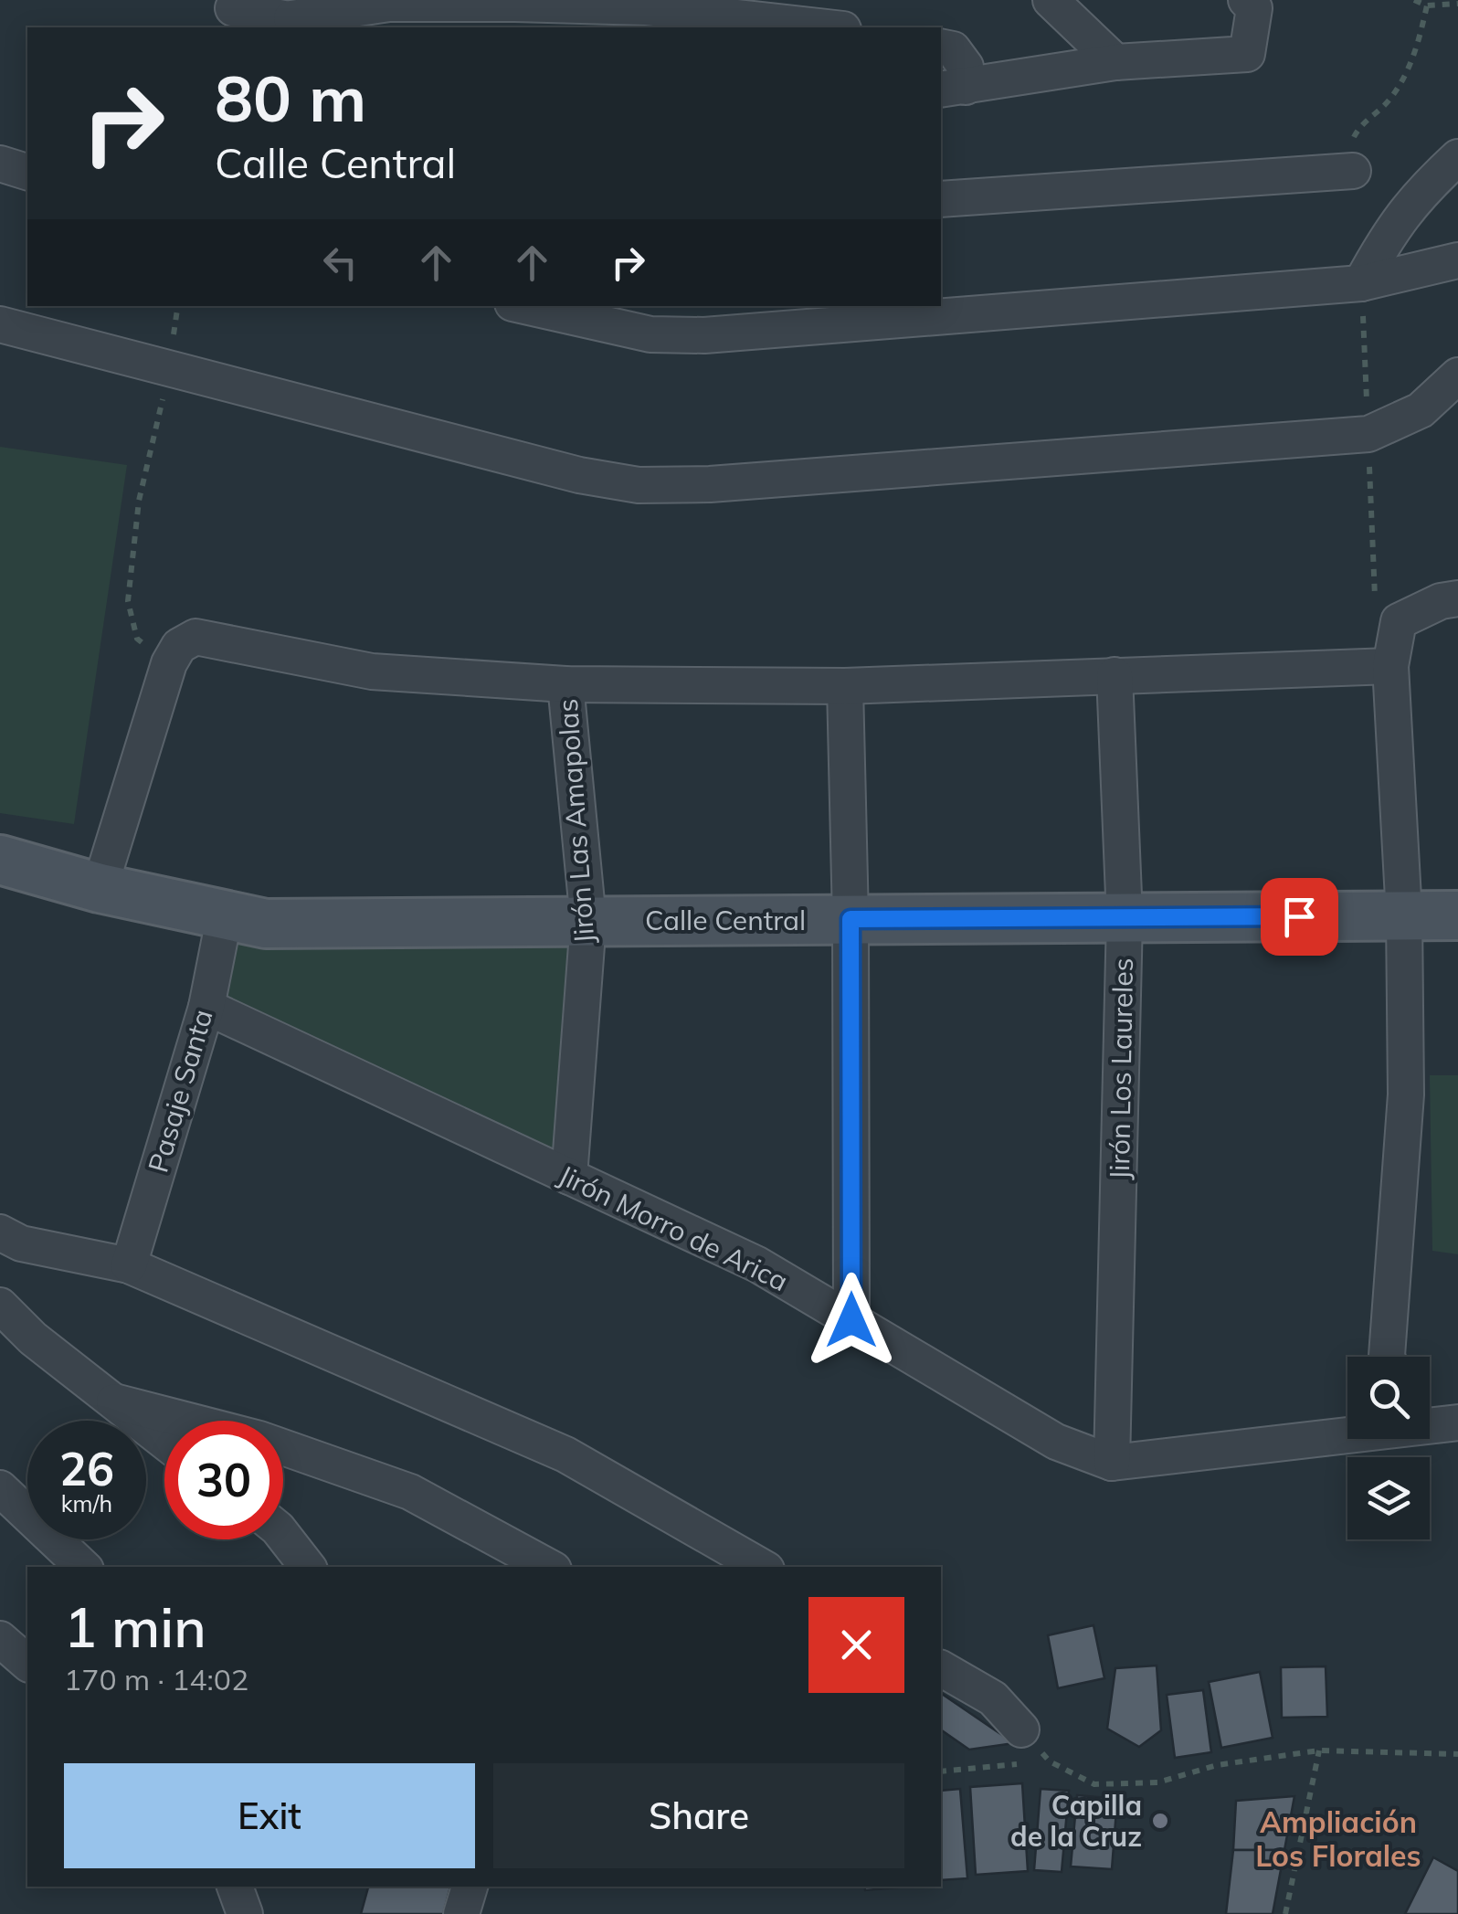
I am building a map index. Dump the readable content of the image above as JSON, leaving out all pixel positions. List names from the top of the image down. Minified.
{"streets":{"street":["Jirón Las Amapolas","Calle Central","Jirón Los Laureles","Pasaje Santa","Jirón Morro de Arica"]},"crossings":[["Jirón Las Amapolas","Calle Central"],["Jirón Las Amapolas","Jirón Morro de Arica"],["Calle Central","Jirón Los Laureles"],["Calle Central","Pasaje Santa"],["Jirón Los Laureles","Jirón Morro de Arica"],["Pasaje Santa","Jirón Morro de Arica"]],"districts":["Ampliación Los Florales"],"places":["Capilla de la Cruz"],"page":{"turn":["80 m","Calle Central"],"speed":"26 km/h","limit":"30","heading":["1 min","170 m · 14:02"],"buttons":["Exit","Share"]}}
